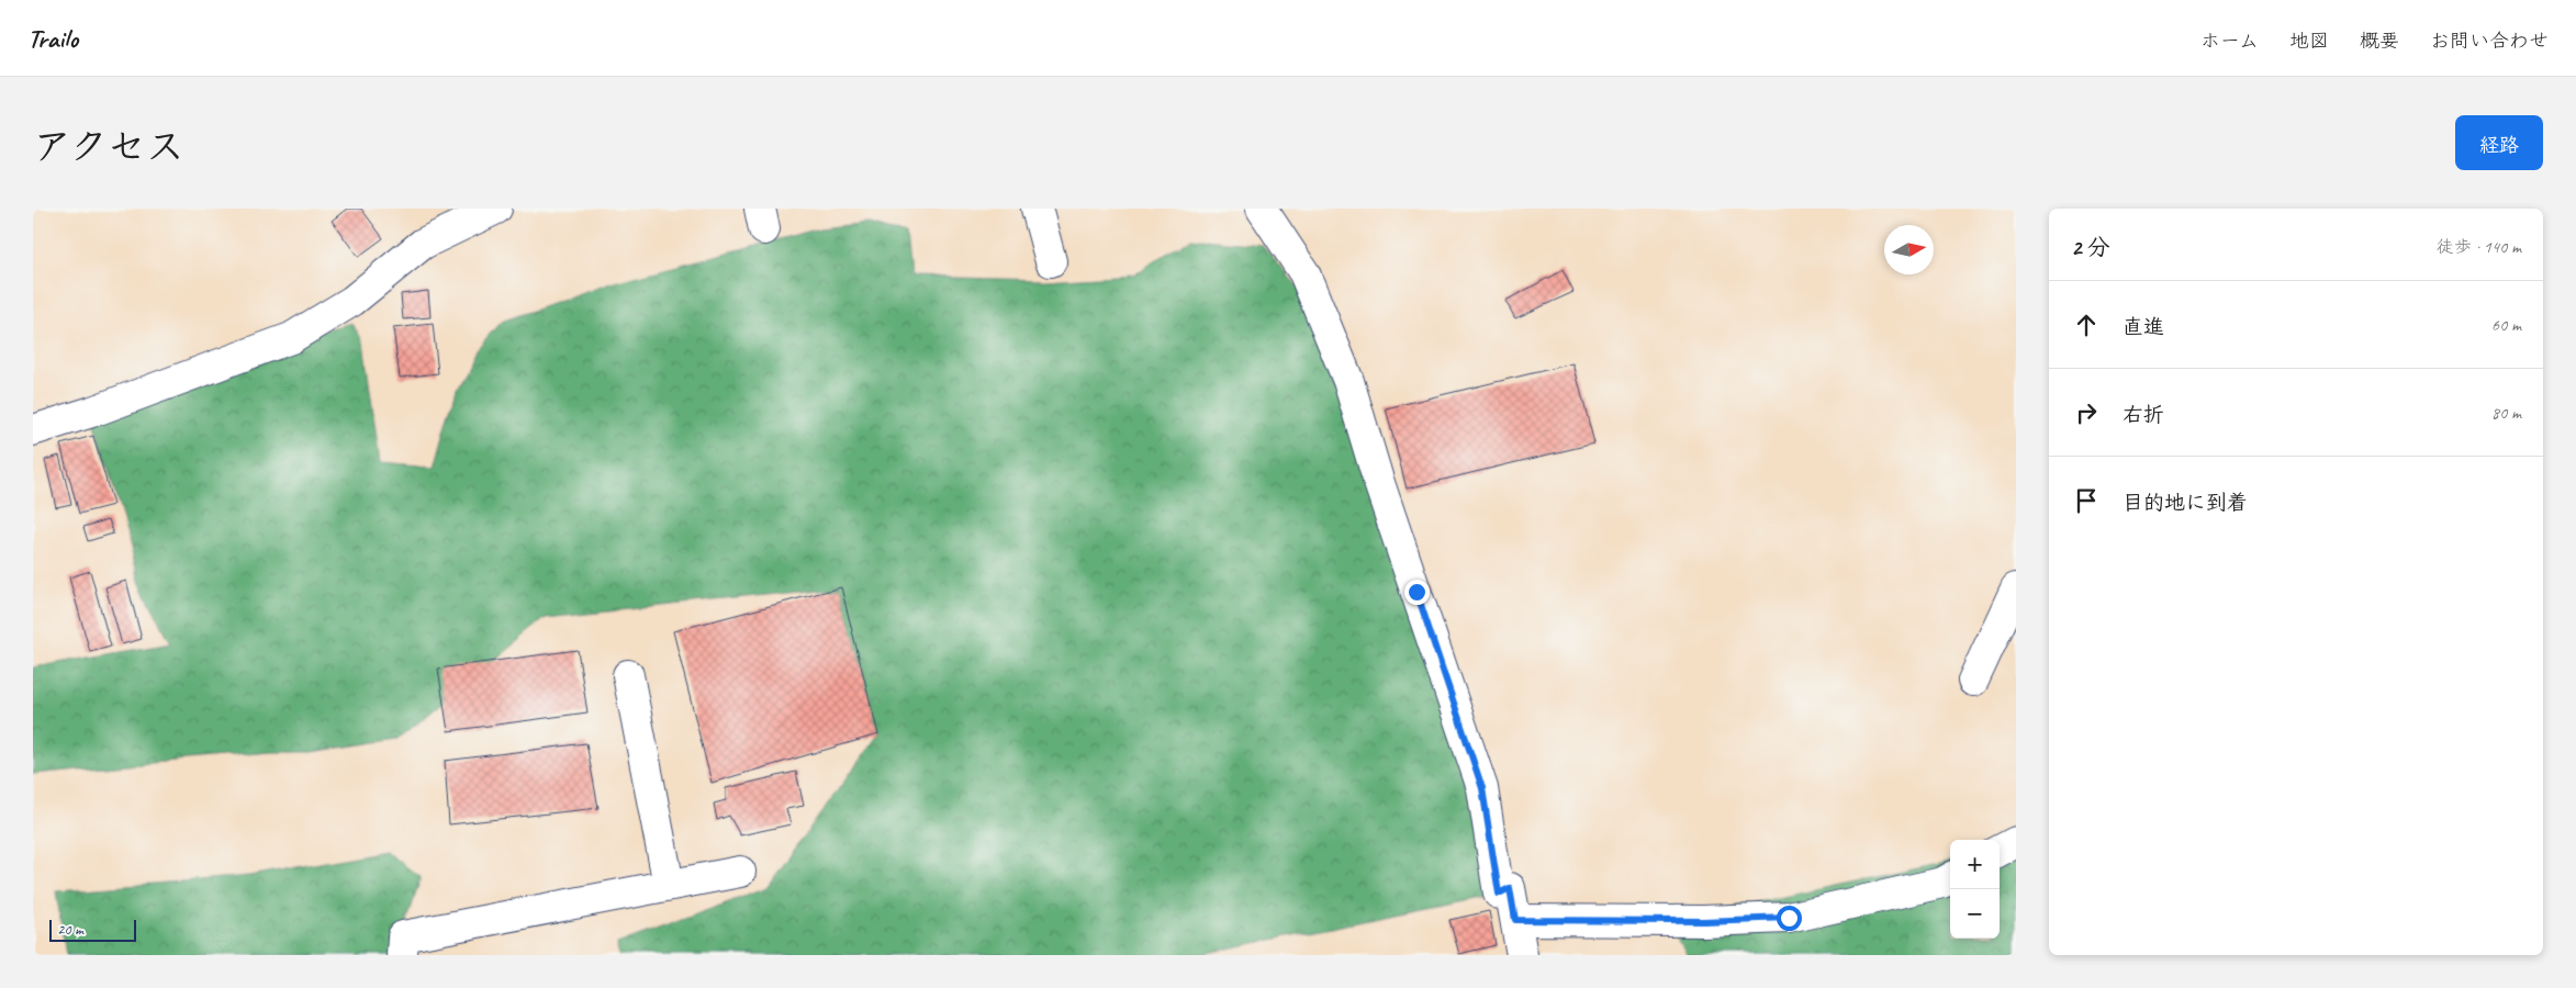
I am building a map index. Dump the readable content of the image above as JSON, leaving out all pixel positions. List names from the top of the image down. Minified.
{"scale_bar":"20 m","north":"right","page":{"header":"Trailo","nav":["ホーム","地図","概要","お問い合わせ"],"title":"アクセス","buttons":"経路","heading":["2 分","徒歩 · 140 m"],"list":[["直進","60 m"],["右折","80 m"],"目的地に到着"],"map_buttons":["+","−"],"scale":"20 m"}}
